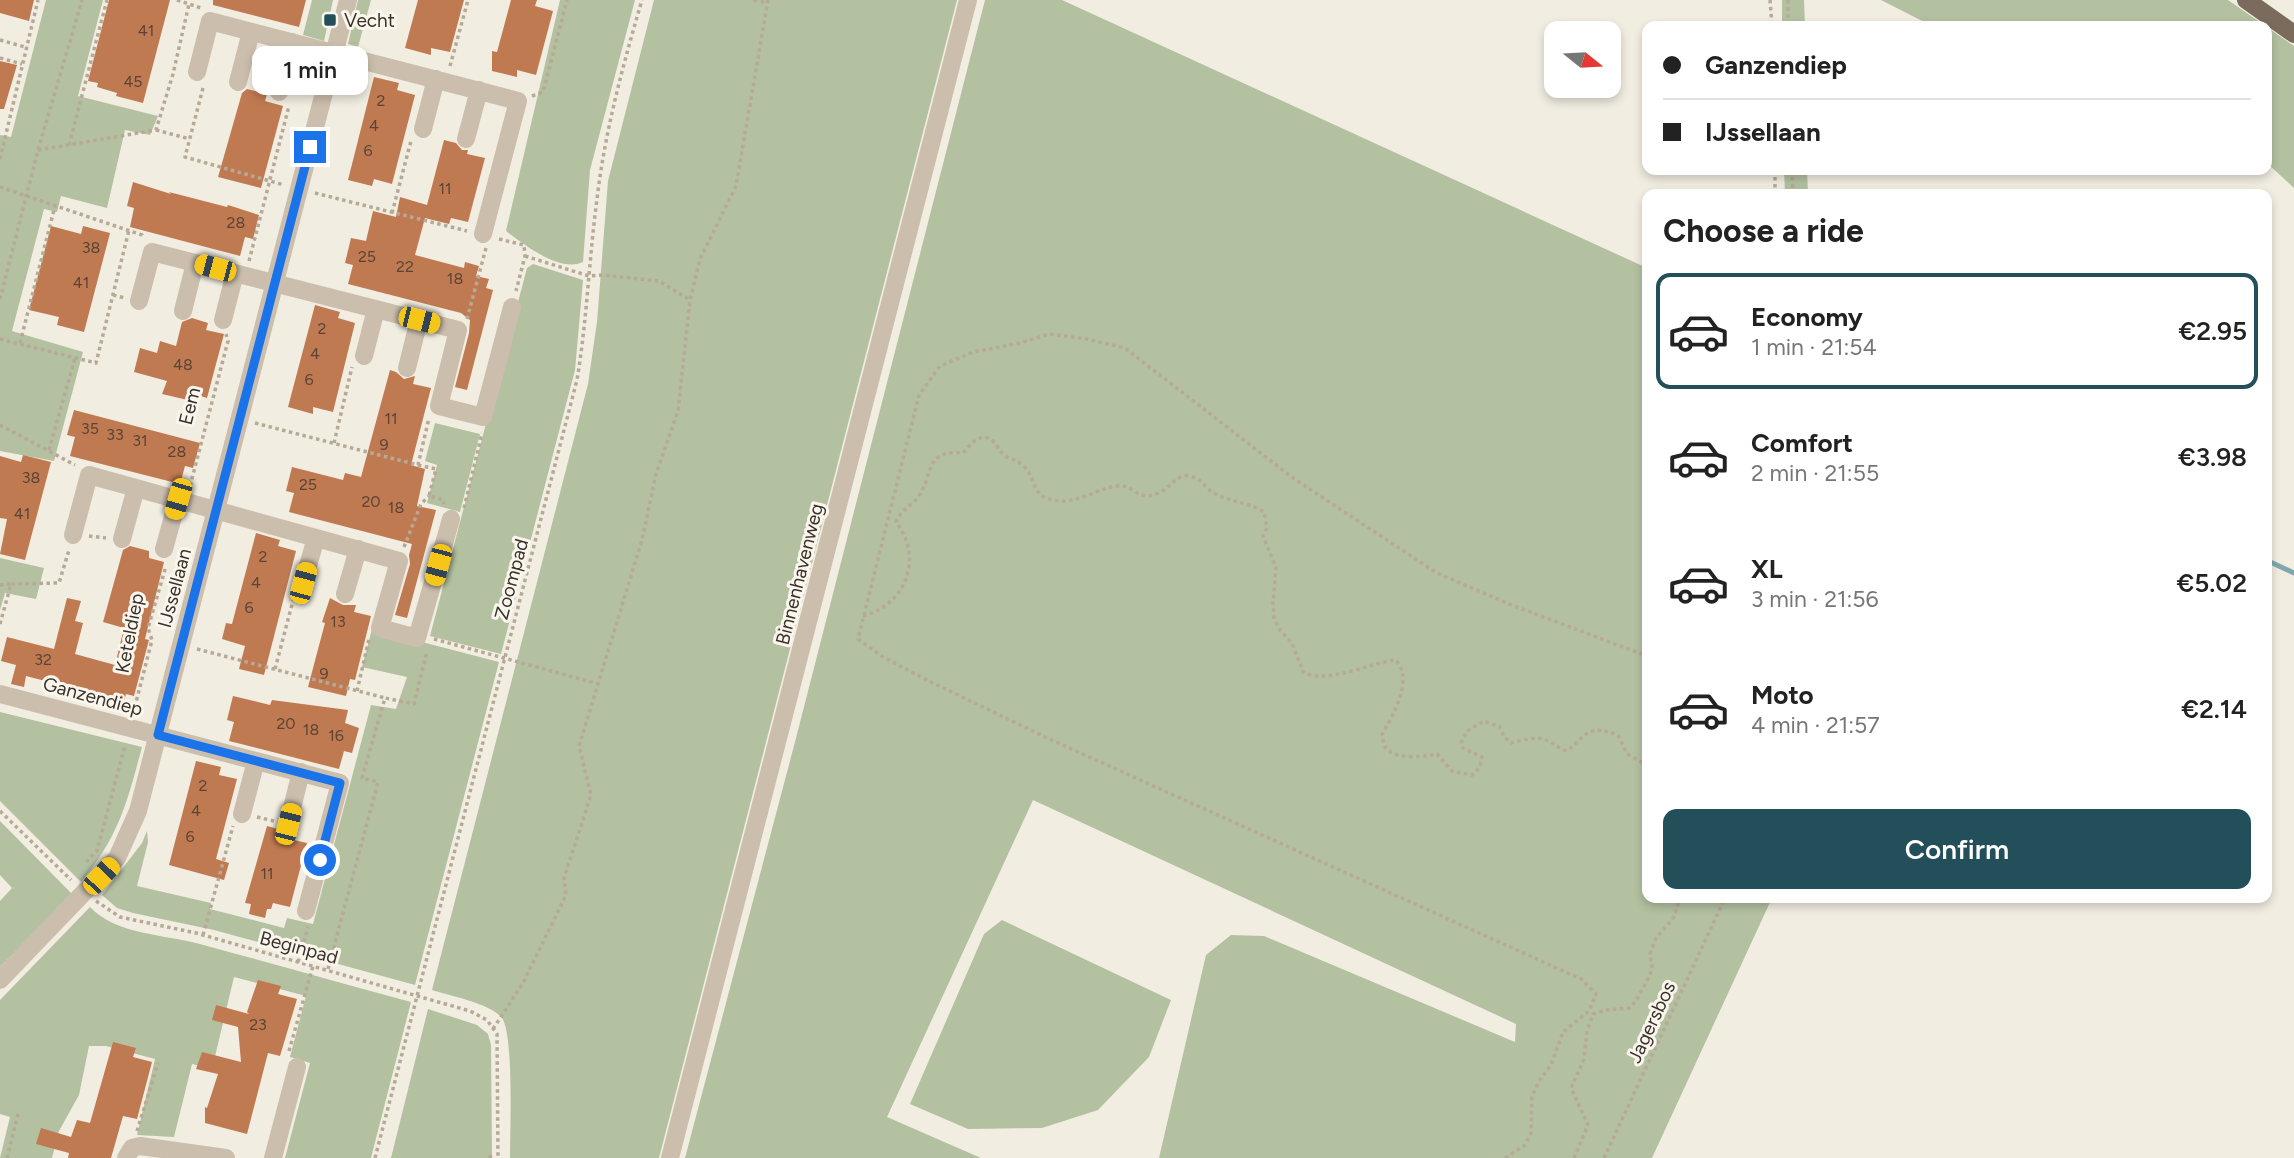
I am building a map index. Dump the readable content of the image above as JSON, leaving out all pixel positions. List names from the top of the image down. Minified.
{"streets":{"street":["Binnenhavenweg","IJssellaan","Ganzendiep"],"path":["Eem","Zoompad","Keteldiep","Beginpad","Jagersbos"]},"crossings":[["Zoompad","Beginpad"],["IJssellaan","Ganzendiep"],["IJssellaan","Beginpad"],["Keteldiep","Ganzendiep"]],"places":{"transit":["Vecht"]},"house_numbers":["41","45","2","4","6","11","28","38","25","22","18","41","2","4","48","6","11","35","33","31","9","28","38","25","20","18","41","2","4","6","13","32","9","20","18","16","2","4","6","11","23"],"north":"right","page":{"banner":["Ganzendiep","IJssellaan"],"bubble":"1 min","heading":"Choose a ride","list":[{"name":"Economy","note":"1 min · 21:54","value":"€2.95"},{"name":"Comfort","note":"2 min · 21:55","value":"€3.98"},{"name":"XL","note":"3 min · 21:56","value":"€5.02"},{"name":"Moto","note":"4 min · 21:57","value":"€2.14"}],"buttons":"Confirm"}}
